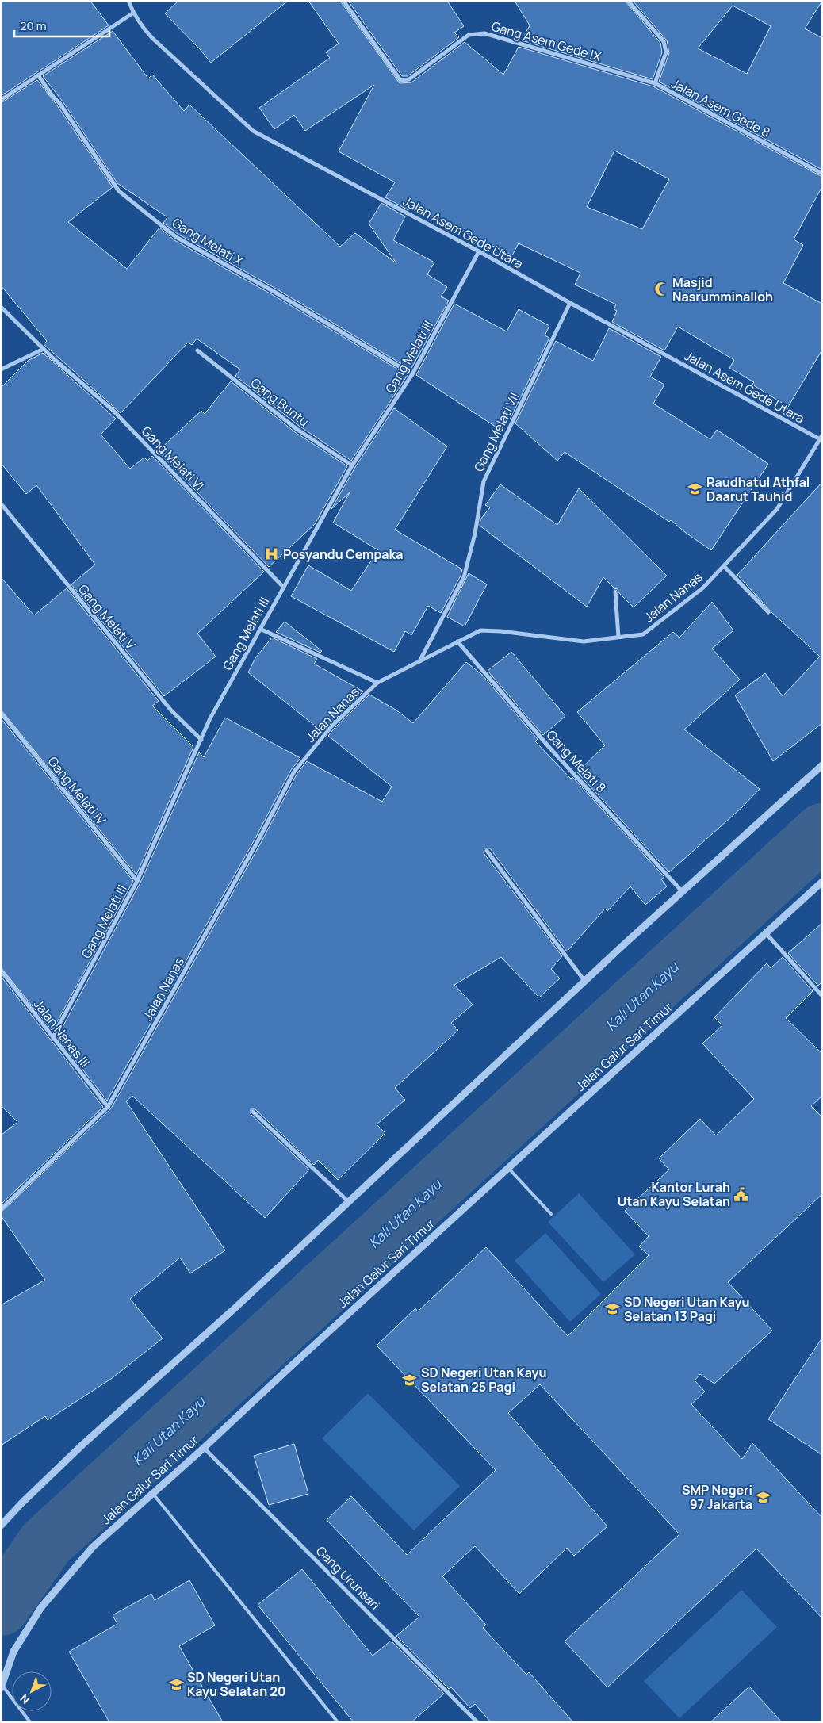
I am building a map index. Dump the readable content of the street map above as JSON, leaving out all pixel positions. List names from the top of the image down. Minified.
{"streets":{"street":["Gang Asem Gede IX","Jalan Asem Gede 8","Jalan Asem Gede Utara","Gang Melati X","Gang Melati III","Gang Buntu","Gang Melati VII","Gang Melati VI","Jalan Nanas","Gang Melati V","Gang Melati 8","Gang Melati IV","Jalan Nanas III","Jalan Galur Sari Timur","Gang Urunsari"]},"crossings":[["Gang Asem Gede IX","Jalan Asem Gede 8"],["Jalan Asem Gede Utara","Gang Melati III"],["Jalan Asem Gede Utara","Gang Melati VII"],["Jalan Asem Gede Utara","Jalan Nanas"],["Gang Melati X","Gang Melati III"],["Gang Melati III","Gang Buntu"],["Gang Melati III","Gang Melati VI"],["Gang Melati III","Gang Melati V"],["Gang Melati III","Gang Melati IV"],["Gang Melati III","Jalan Nanas III"],["Gang Melati VII","Jalan Nanas"],["Jalan Nanas","Gang Melati 8"],["Jalan Nanas","Jalan Nanas III"],["Jalan Galur Sari Timur","Gang Urunsari"]],"water":["Kali Utan Kayu"],"places":{"mosque":["Masjid Nasrumminalloh"],"school or university":["Raudhatul Athfal Daarut Tauhid","SD Negeri Utan Kayu Selatan 13 Pagi","SD Negeri Utan Kayu Selatan 25 Pagi","SMP Negeri 97 Jakarta","SD Negeri Utan Kayu Selatan 20"],"hospital":["Posyandu Cempaka"],"public building":["Kantor Lurah Utan Kayu Selatan"]},"scale_bar":"20 m","north":"bottom left"}
